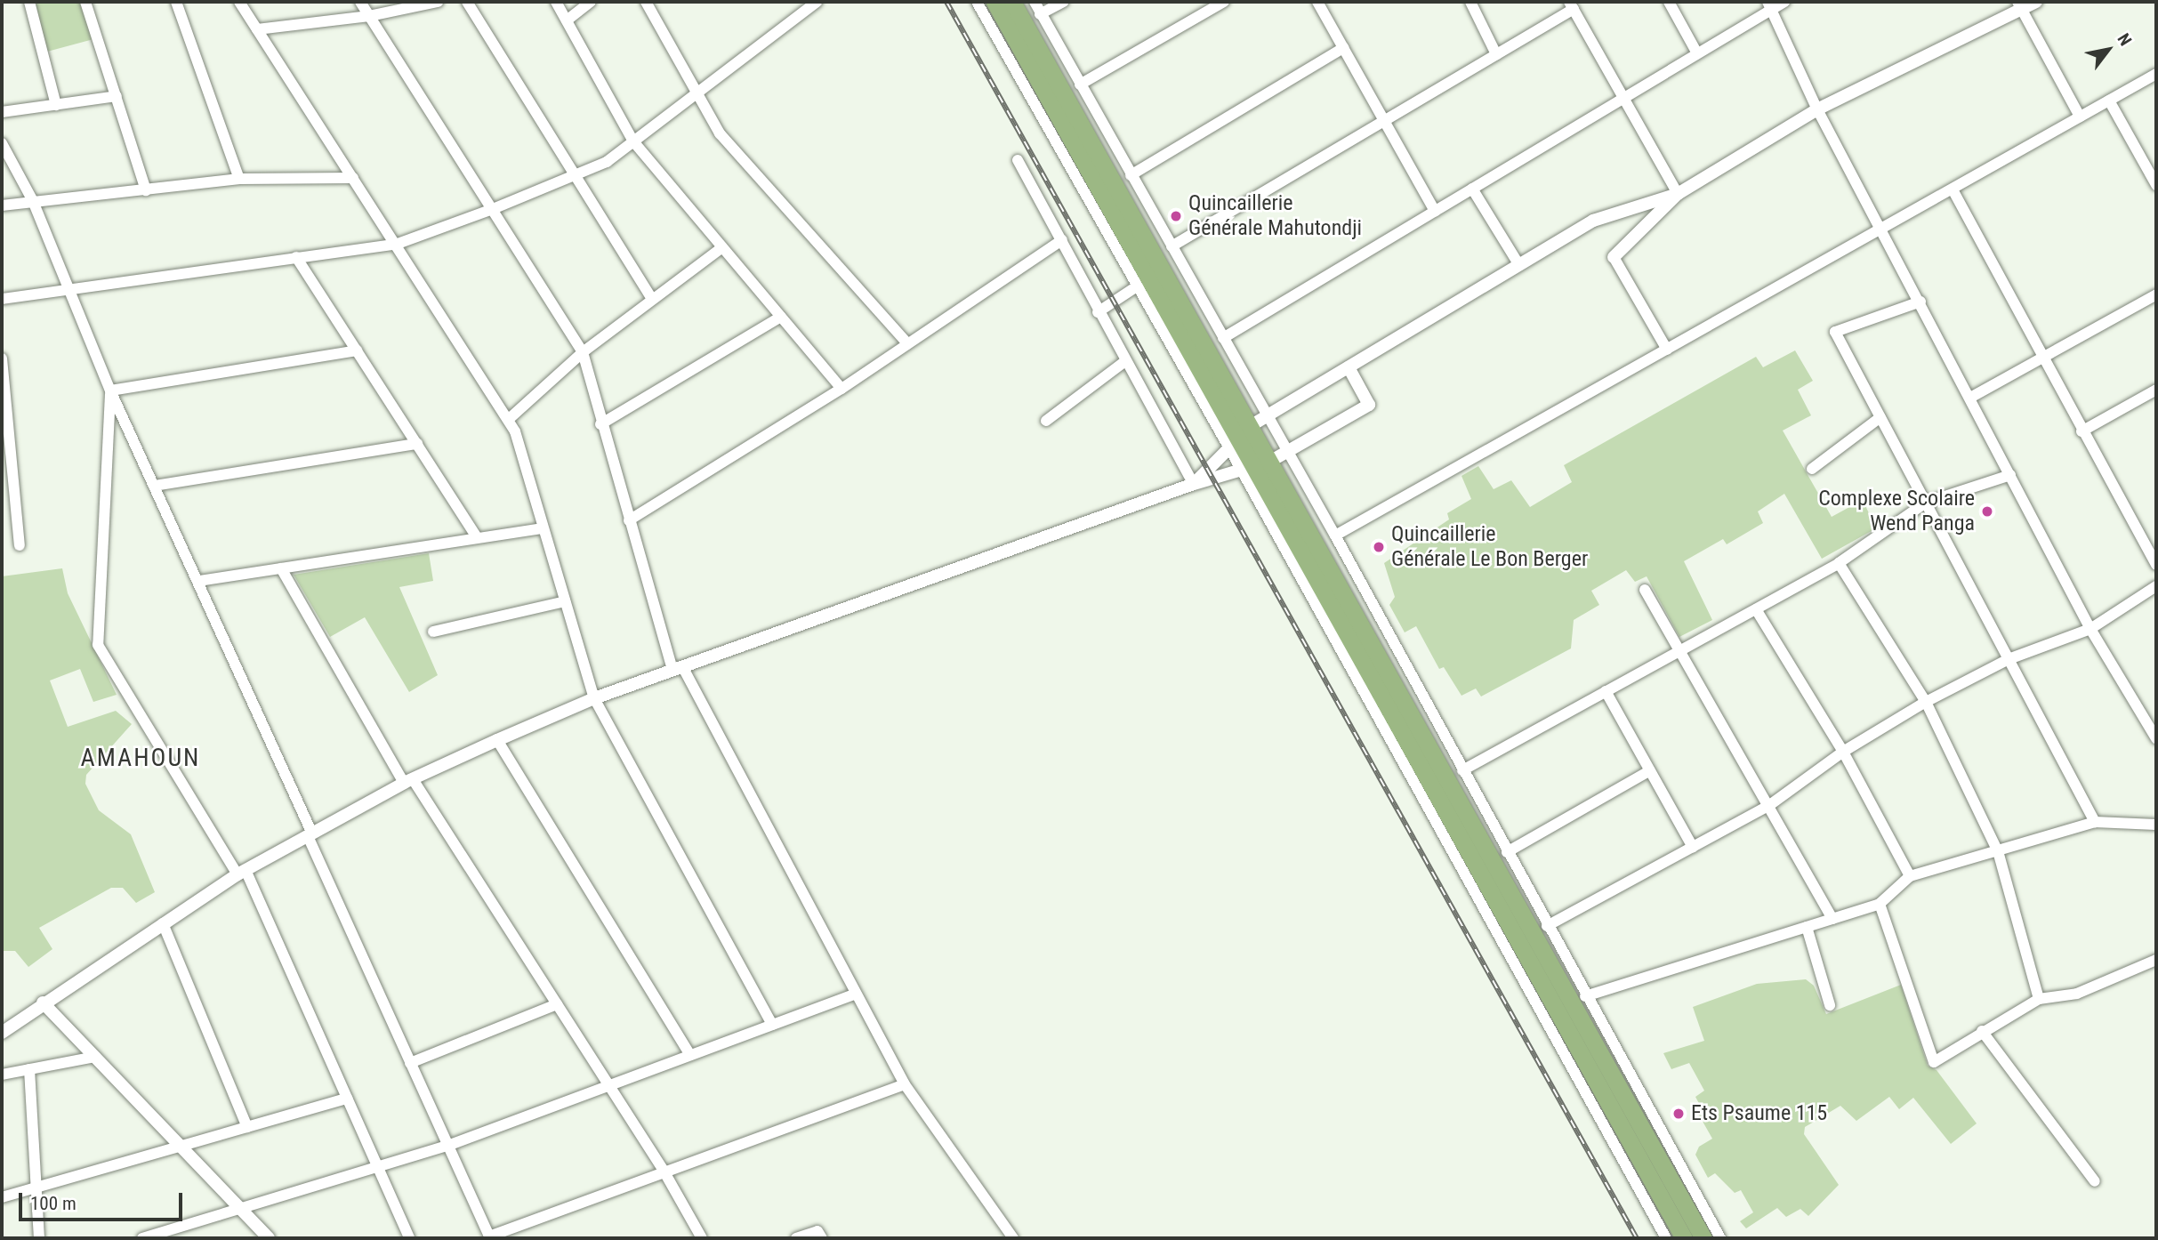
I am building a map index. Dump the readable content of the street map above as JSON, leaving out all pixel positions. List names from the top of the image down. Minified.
{"districts":["AMAHOUN"],"places":["Quincaillerie Générale Mahutondji","Complexe Scolaire Wend Panga","Quincaillerie Générale Le Bon Berger","Ets Psaume 115"],"scale_bar":"100 m","north":"top right"}
